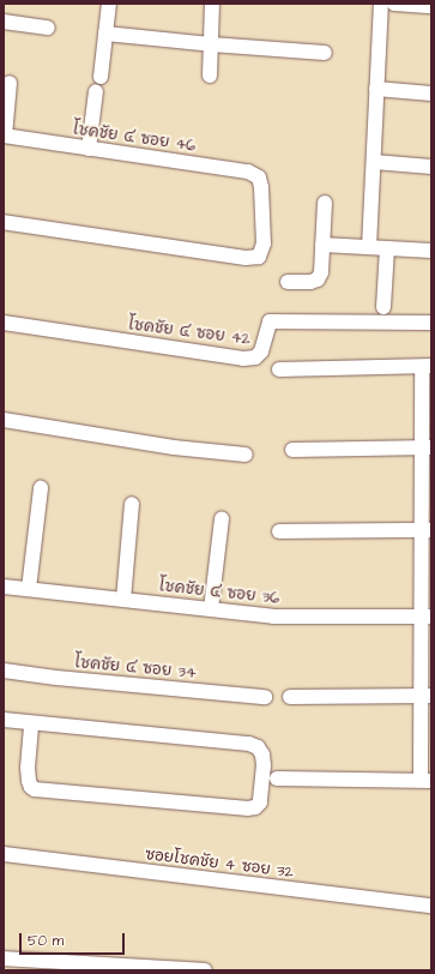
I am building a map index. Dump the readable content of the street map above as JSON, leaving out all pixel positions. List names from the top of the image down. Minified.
{"streets":{"street":["โชคชัย ๔ ซอย 46","โชคชัย ๔ ซอย 42","โชคชัย ๔ ซอย 36","โชคชัย ๔ ซอย 34","ซอยโชคชัย 4 ซอย 32"]},"scale_bar":"50 m"}
